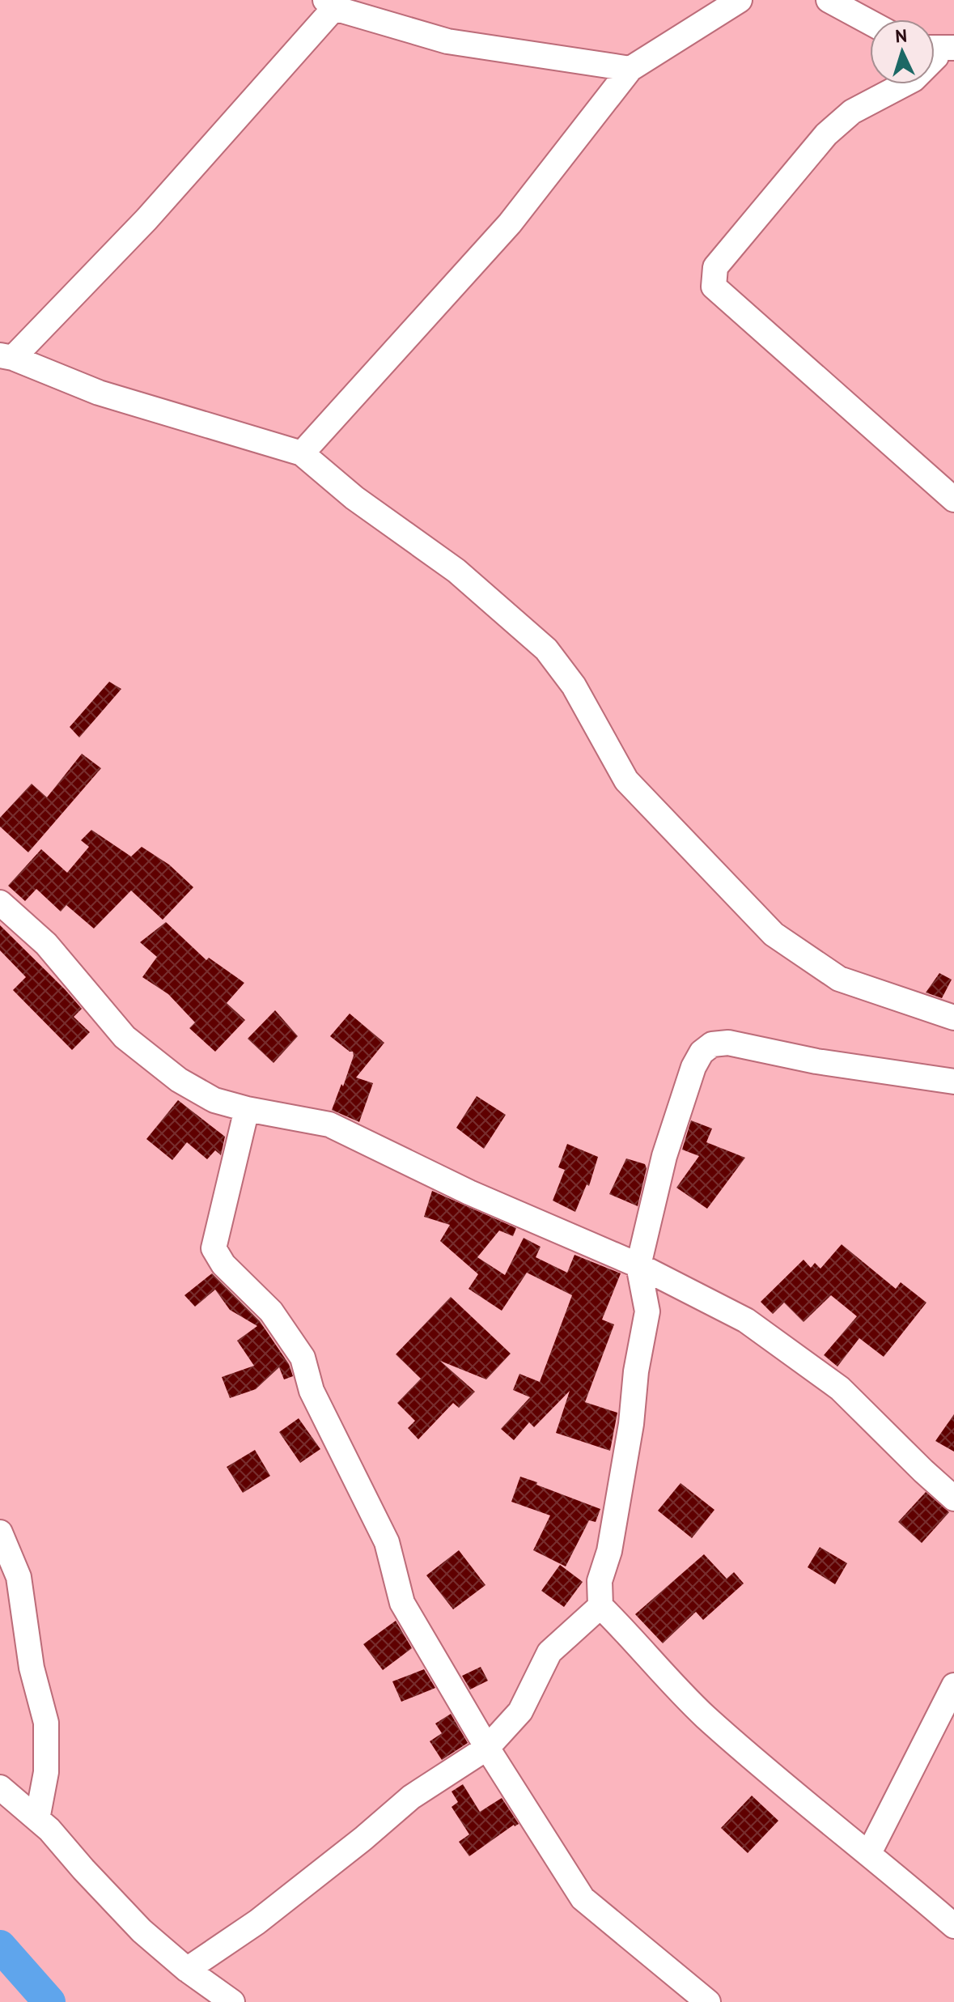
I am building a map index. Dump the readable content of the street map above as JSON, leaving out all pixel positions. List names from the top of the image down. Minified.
{"north":"top"}
